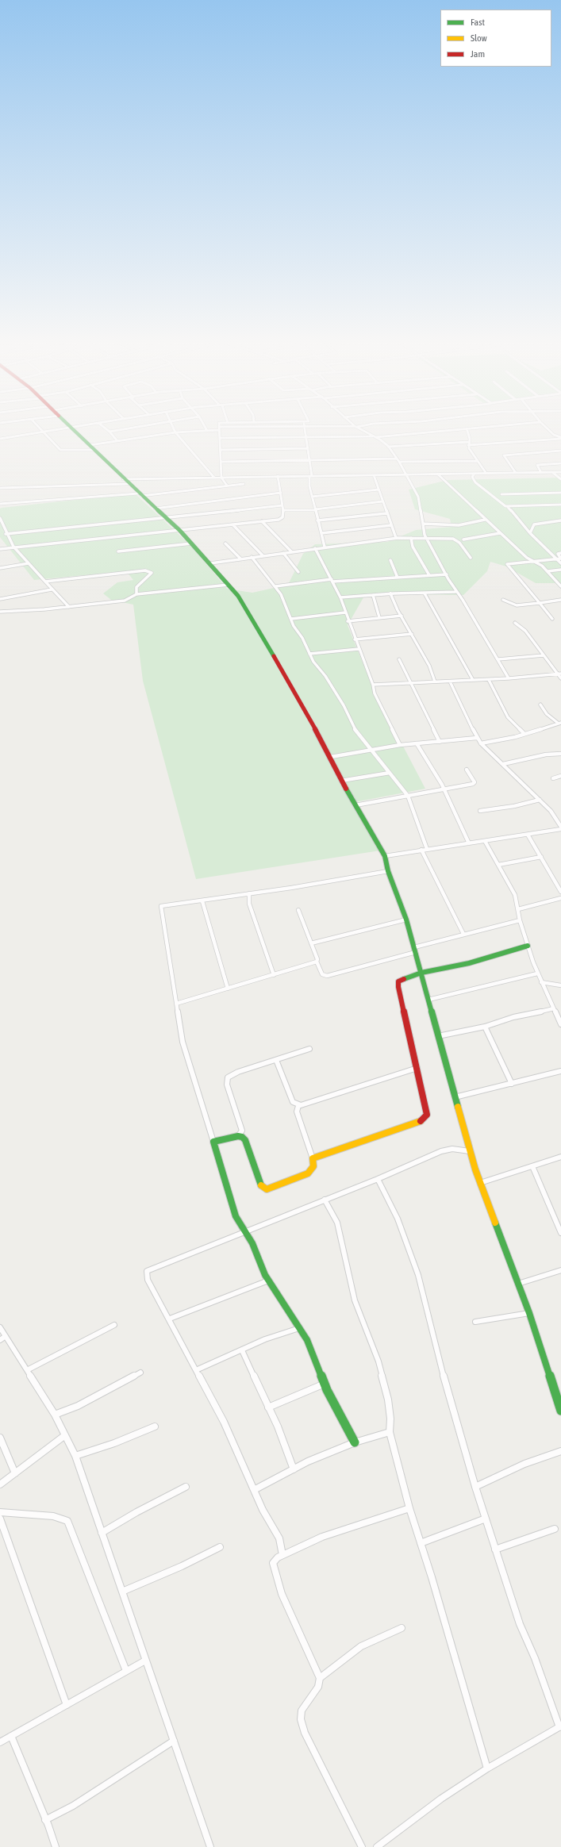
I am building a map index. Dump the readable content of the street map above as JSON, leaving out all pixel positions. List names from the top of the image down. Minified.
{"legend":["Fast","Slow","Jam"]}
